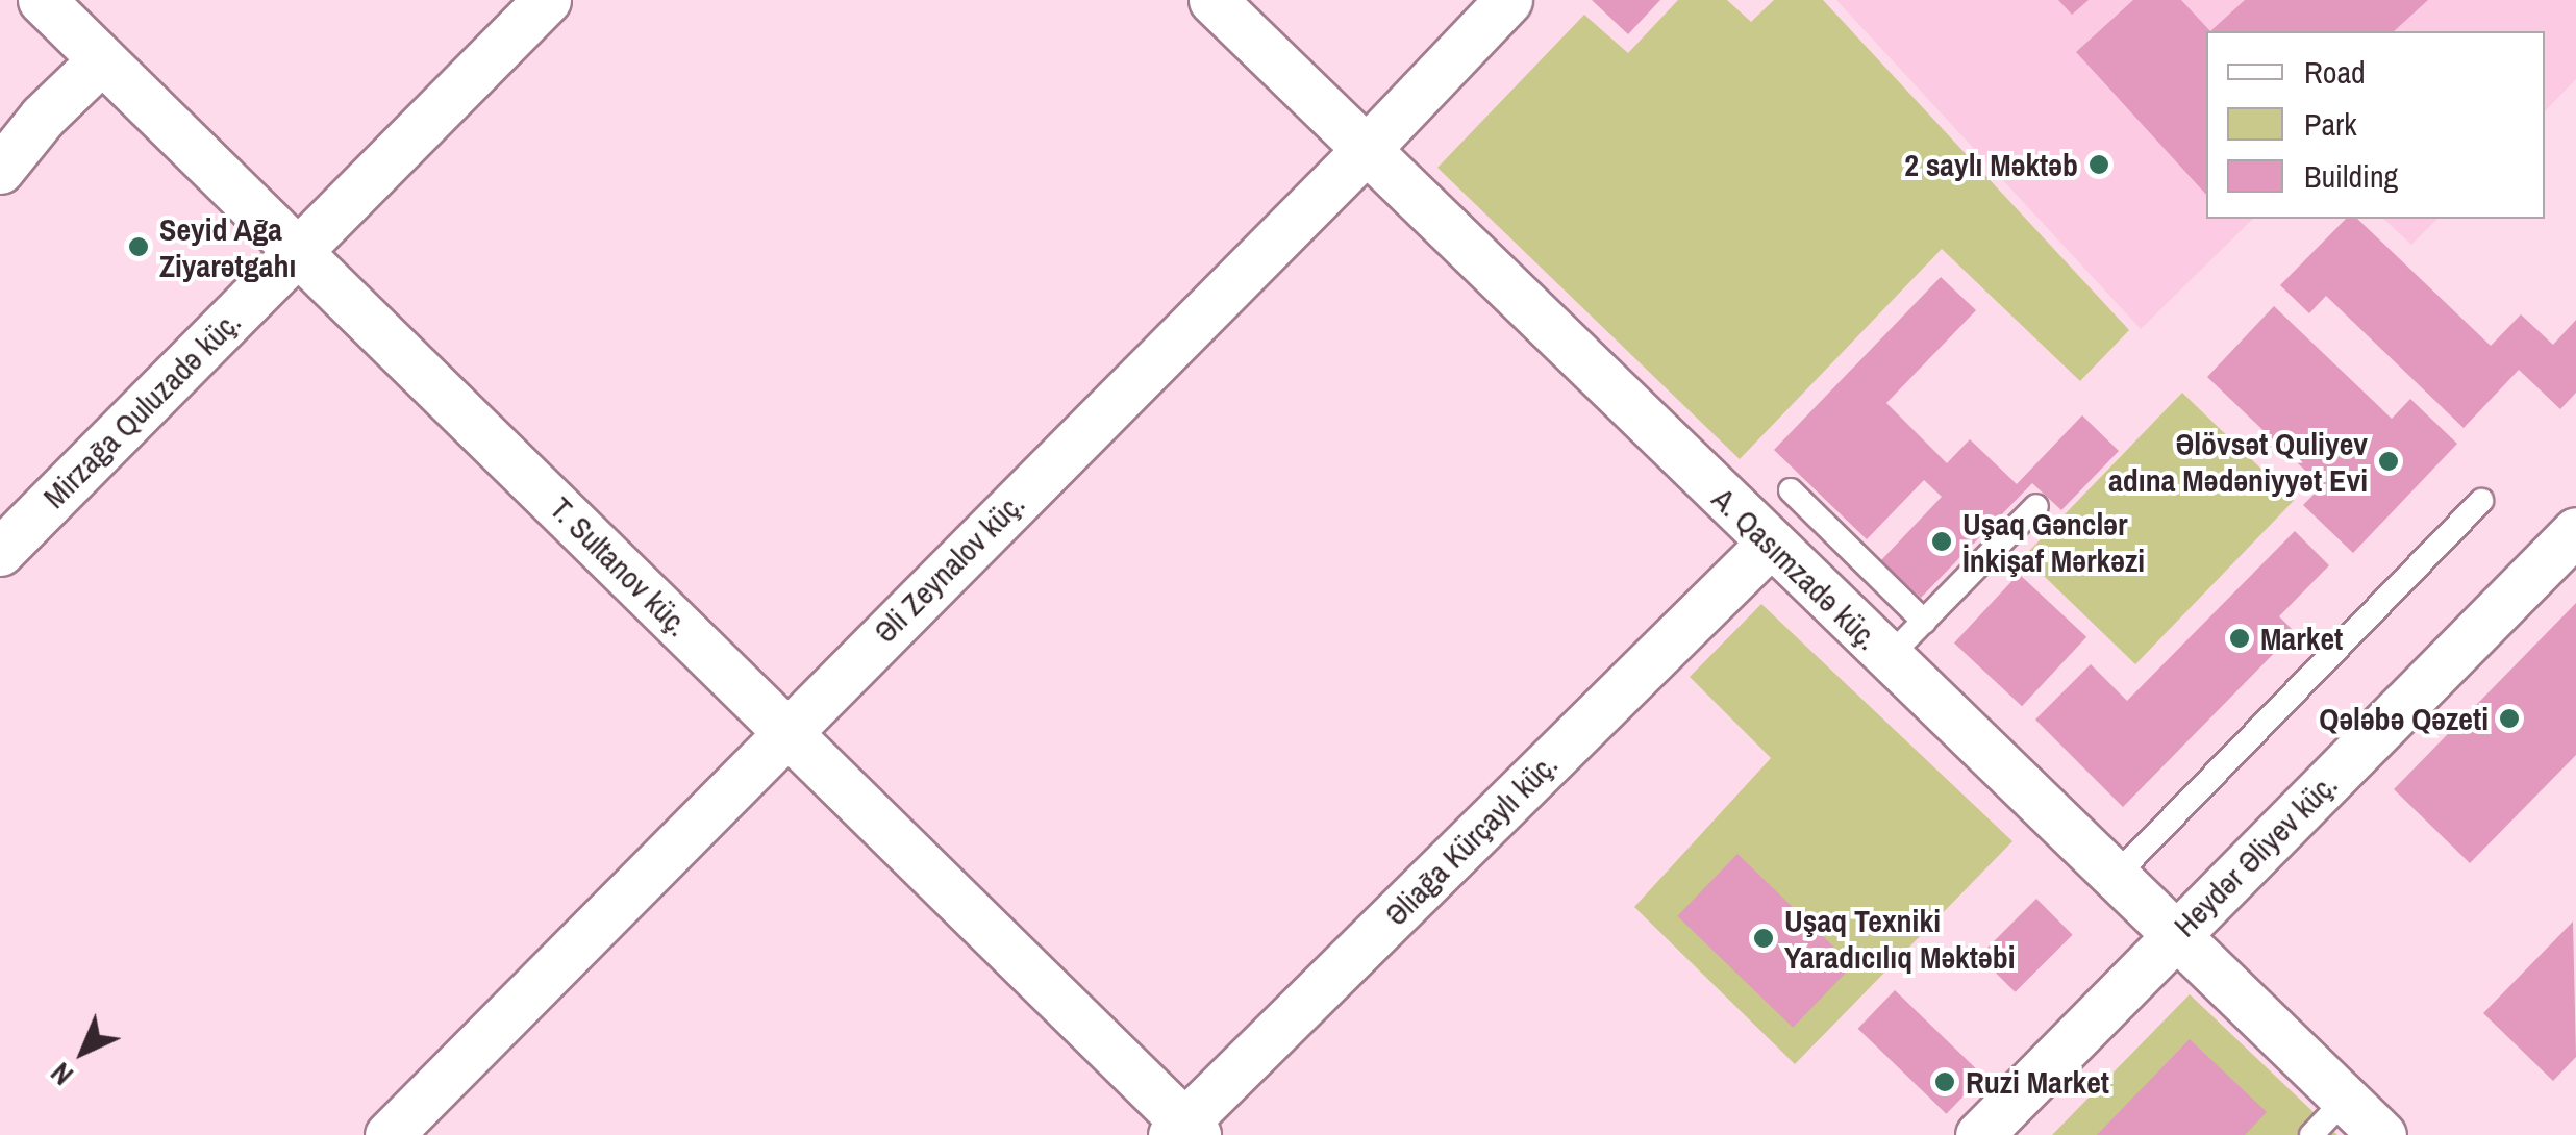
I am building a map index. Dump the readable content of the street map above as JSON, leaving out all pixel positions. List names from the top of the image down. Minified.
{"streets":{"street":["Mirzağa Quluzadə küç.","T. Sultanov küç.","Əli Zeynalov küç.","A. Qasımzadə küç.","Əliağa Kürçaylı küç.","Heydər Əliyev küç."]},"crossings":[["Mirzağa Quluzadə küç.","T. Sultanov küç."],["T. Sultanov küç.","Əli Zeynalov küç."],["T. Sultanov küç.","Əliağa Kürçaylı küç."],["Əli Zeynalov küç.","A. Qasımzadə küç."],["A. Qasımzadə küç.","Əliağa Kürçaylı küç."],["A. Qasımzadə küç.","Heydər Əliyev küç."]],"places":["2 saylı Məktəb","Seyid Ağa Ziyarətgahı","Əlövsət Quliyev adına Mədəniyyət Evi","Uşaq Gənclər İnkişaf Mərkəzi","Market","Qələbə Qəzeti","Uşaq Texniki Yaradıcılıq Məktəbi","Ruzi Market"],"legend":["Road","Park","Building"],"north":"bottom left"}
